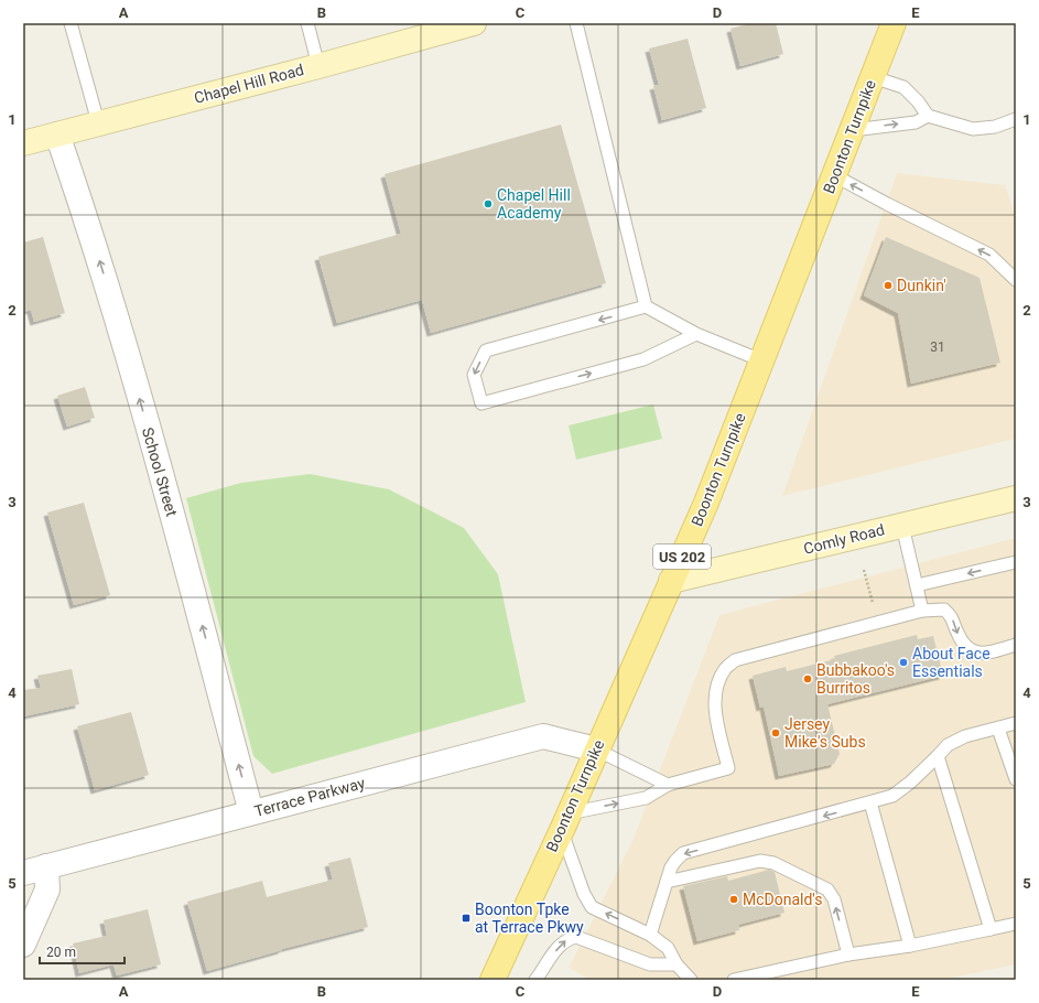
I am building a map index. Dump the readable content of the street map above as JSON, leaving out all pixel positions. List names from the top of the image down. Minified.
{"streets":{"main road":["Chapel Hill Road","Boonton Turnpike","Comly Road","US 202"],"street":["School Street","Terrace Parkway"]},"crossings":[["Chapel Hill Road","School Street"],["Boonton Turnpike","Comly Road"],["Boonton Turnpike","Terrace Parkway"],["School Street","Terrace Parkway"]],"one_way":["School Street"],"places":{"other":["Chapel Hill Academy","Dunkin'","About Face Essentials","Bubbakoo's Burritos","Jersey Mike's Subs","McDonald's"],"transit":["Boonton Tpke at Terrace Pkwy"]},"house_numbers":["31"],"scale_bar":"20 m","grid":{"columns":["A","B","C","D","E"],"rows":["1","2","3","4","5"]}}
